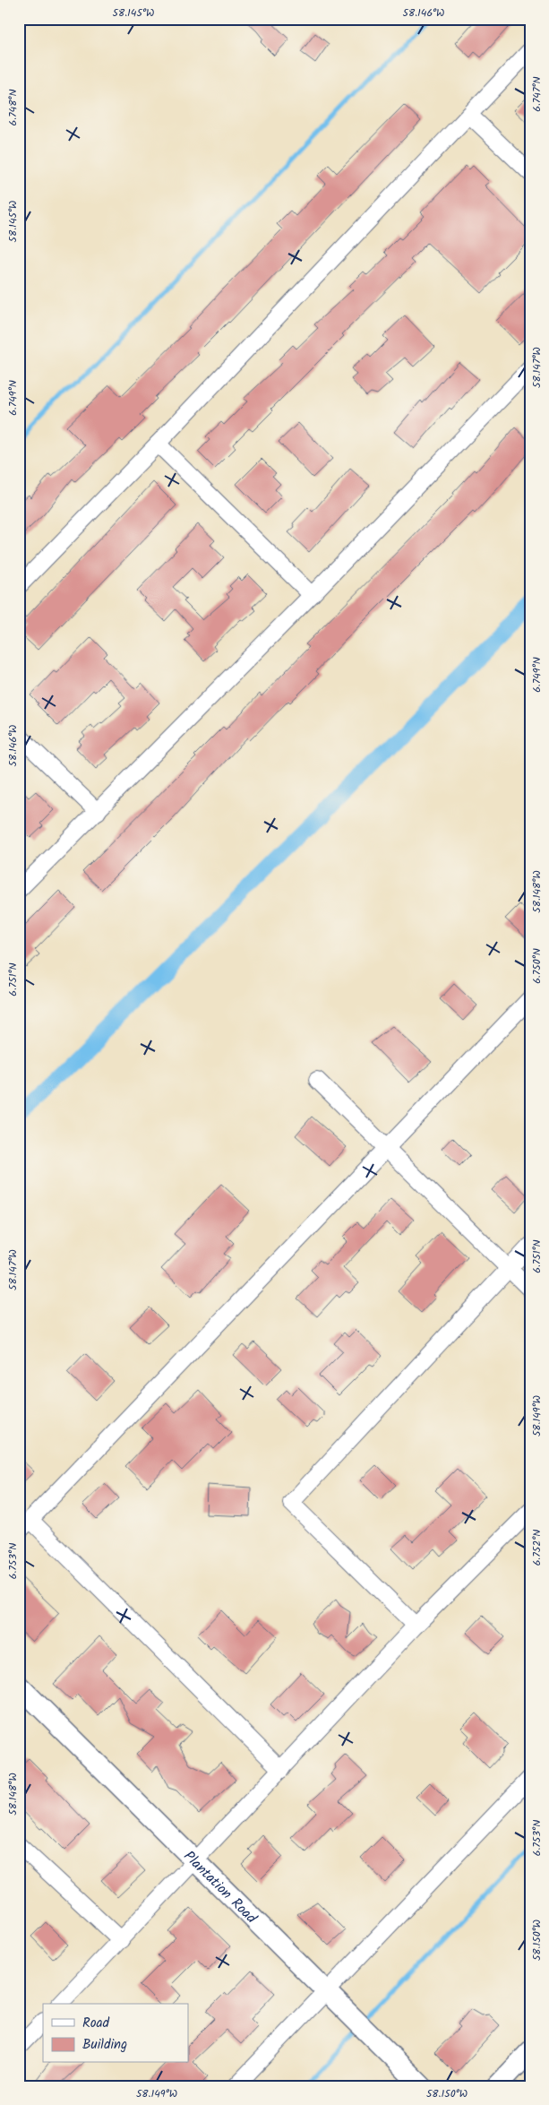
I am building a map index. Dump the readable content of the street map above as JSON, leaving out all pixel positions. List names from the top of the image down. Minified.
{"streets":{"street":["Plantation Road"]},"legend":["Road","Building"],"coordinates":["58.145°W","58.146°W","6.747°N","6.748°N","58.147°W","6.749°N","58.148°W","6.750°N","6.751°N","58.149°W","6.752°N","6.753°N","58.150°W"]}
